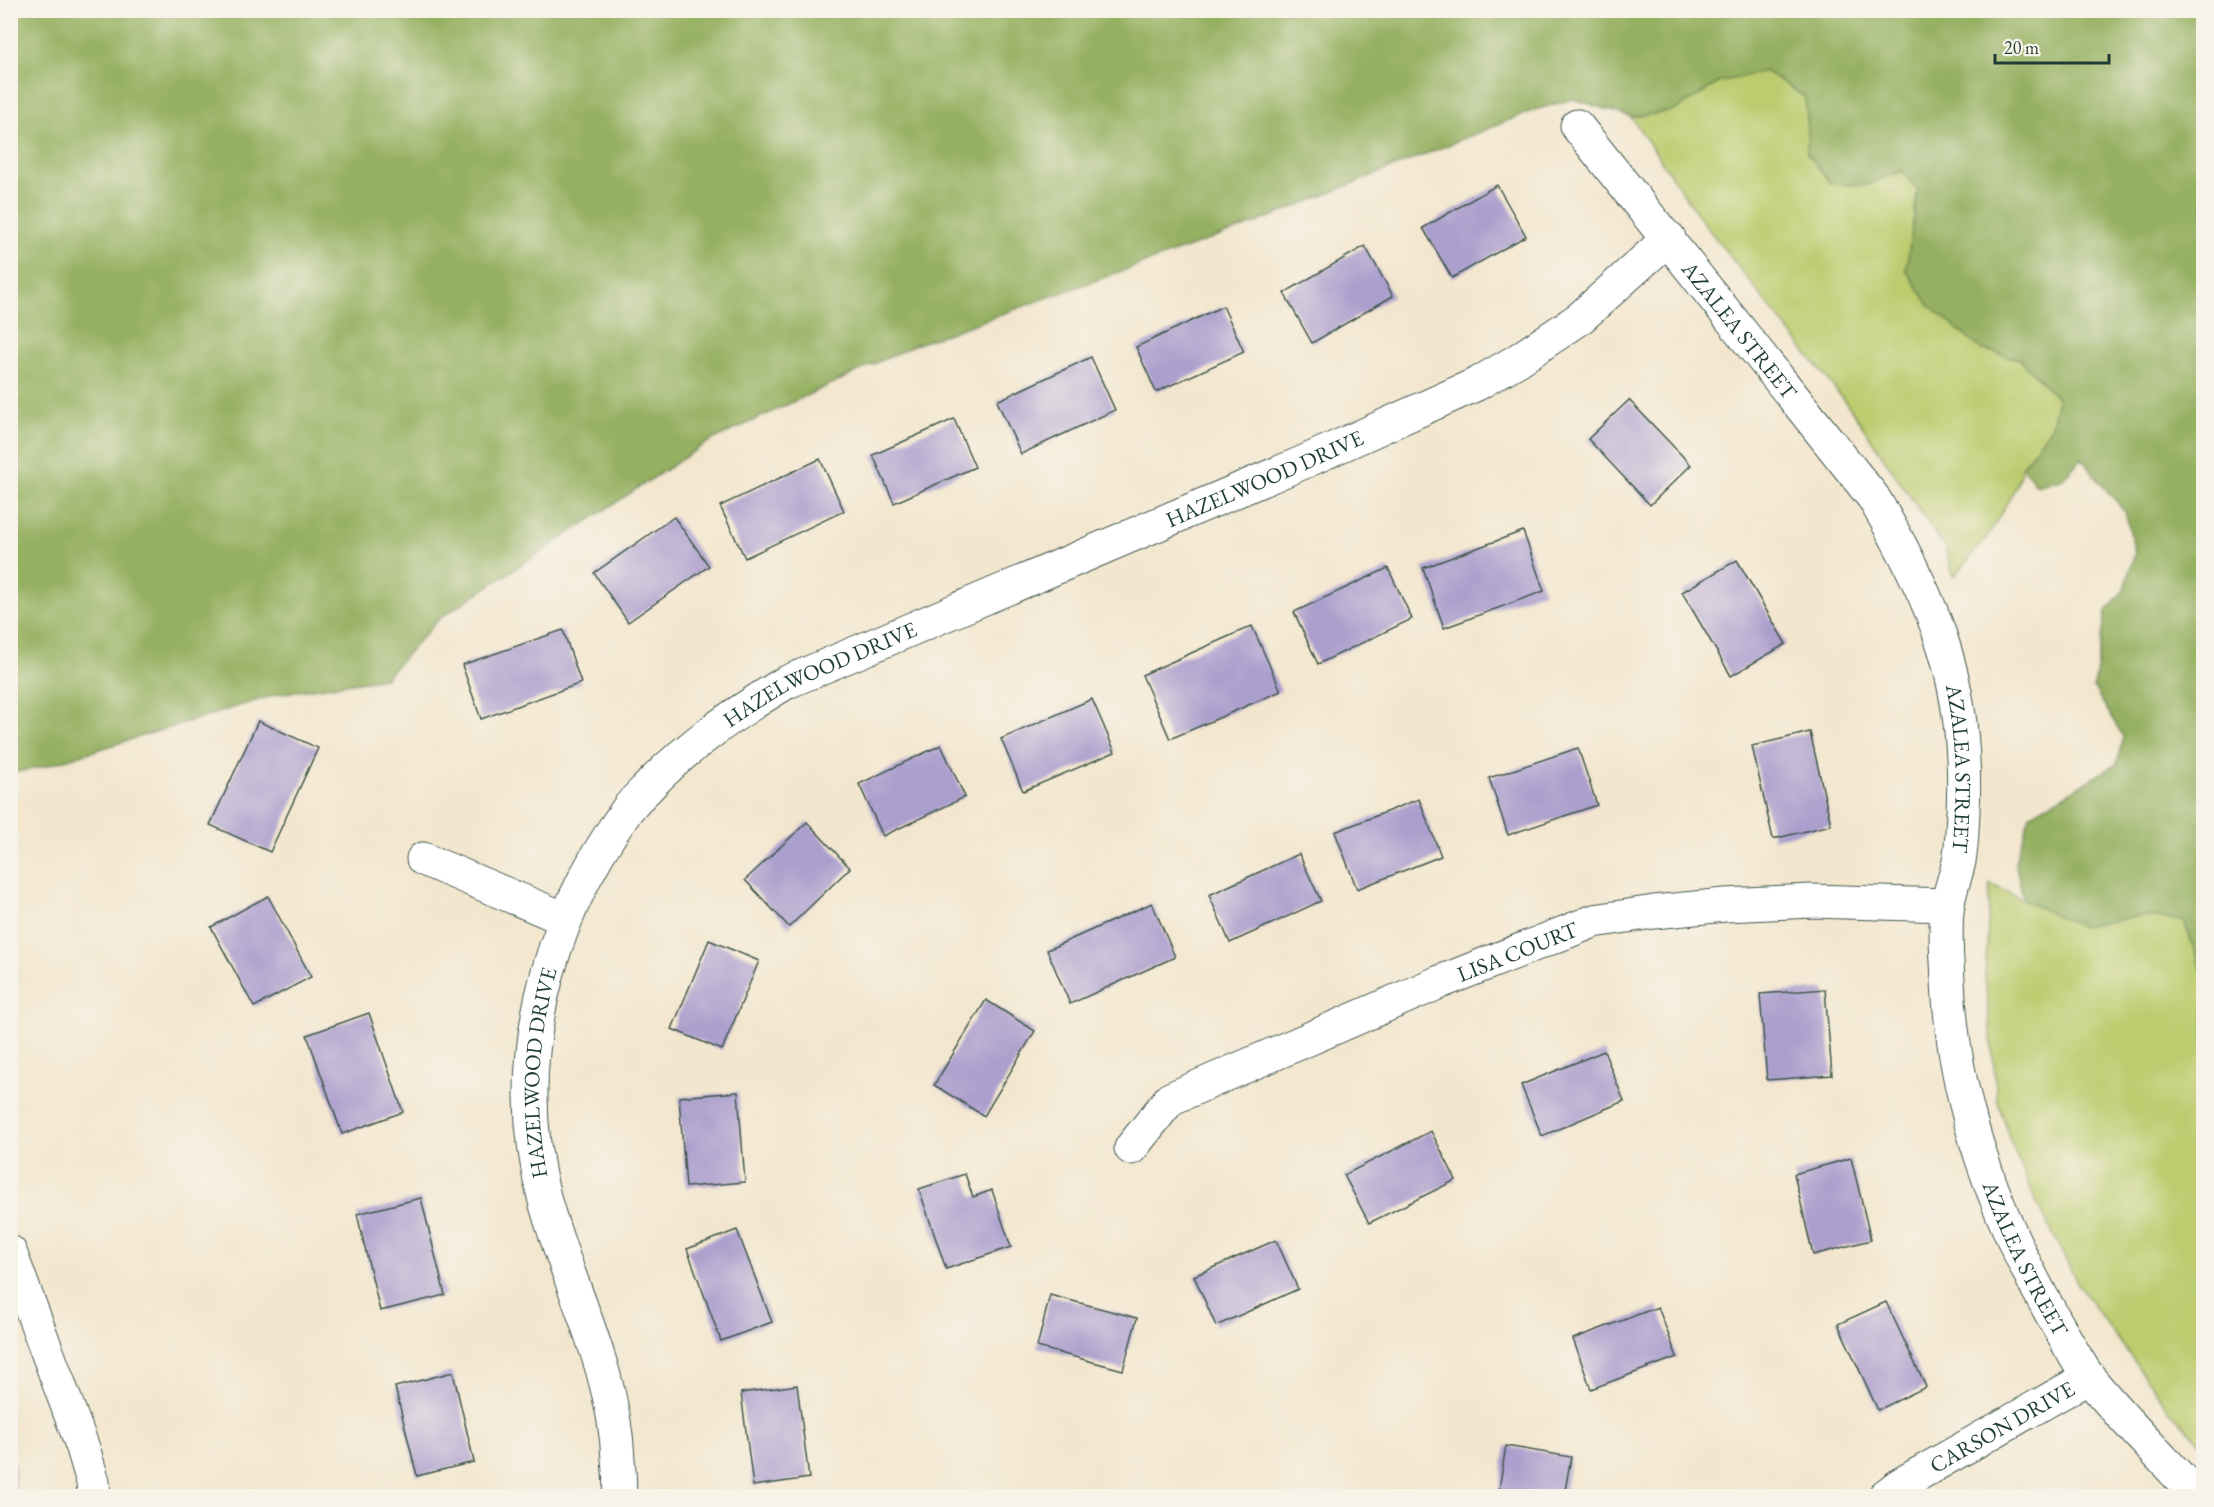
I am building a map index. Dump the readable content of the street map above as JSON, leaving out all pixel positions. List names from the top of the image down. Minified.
{"streets":{"street":["AZALEA STREET","HAZELWOOD DRIVE","LISA COURT","CARSON DRIVE"]},"crossings":[["AZALEA STREET","HAZELWOOD DRIVE"],["AZALEA STREET","LISA COURT"],["AZALEA STREET","CARSON DRIVE"]],"scale_bar":"20 m"}
